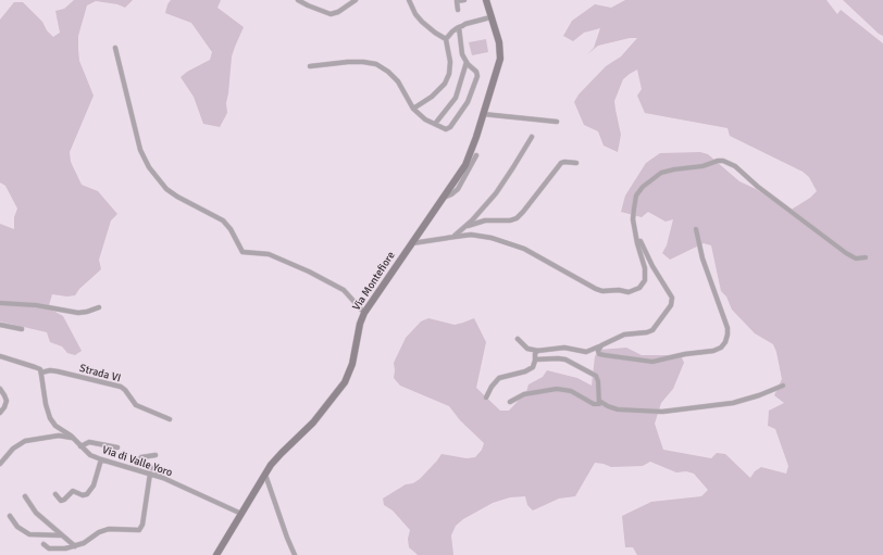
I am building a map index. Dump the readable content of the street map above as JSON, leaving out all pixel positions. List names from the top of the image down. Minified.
{"streets":{"main road":["Via Montefiore"],"street":["Strada VI","Via di Valle Yoro"]},"crossings":[["Via Montefiore","Via di Valle Yoro"],["Strada VI","Via di Valle Yoro"]]}
